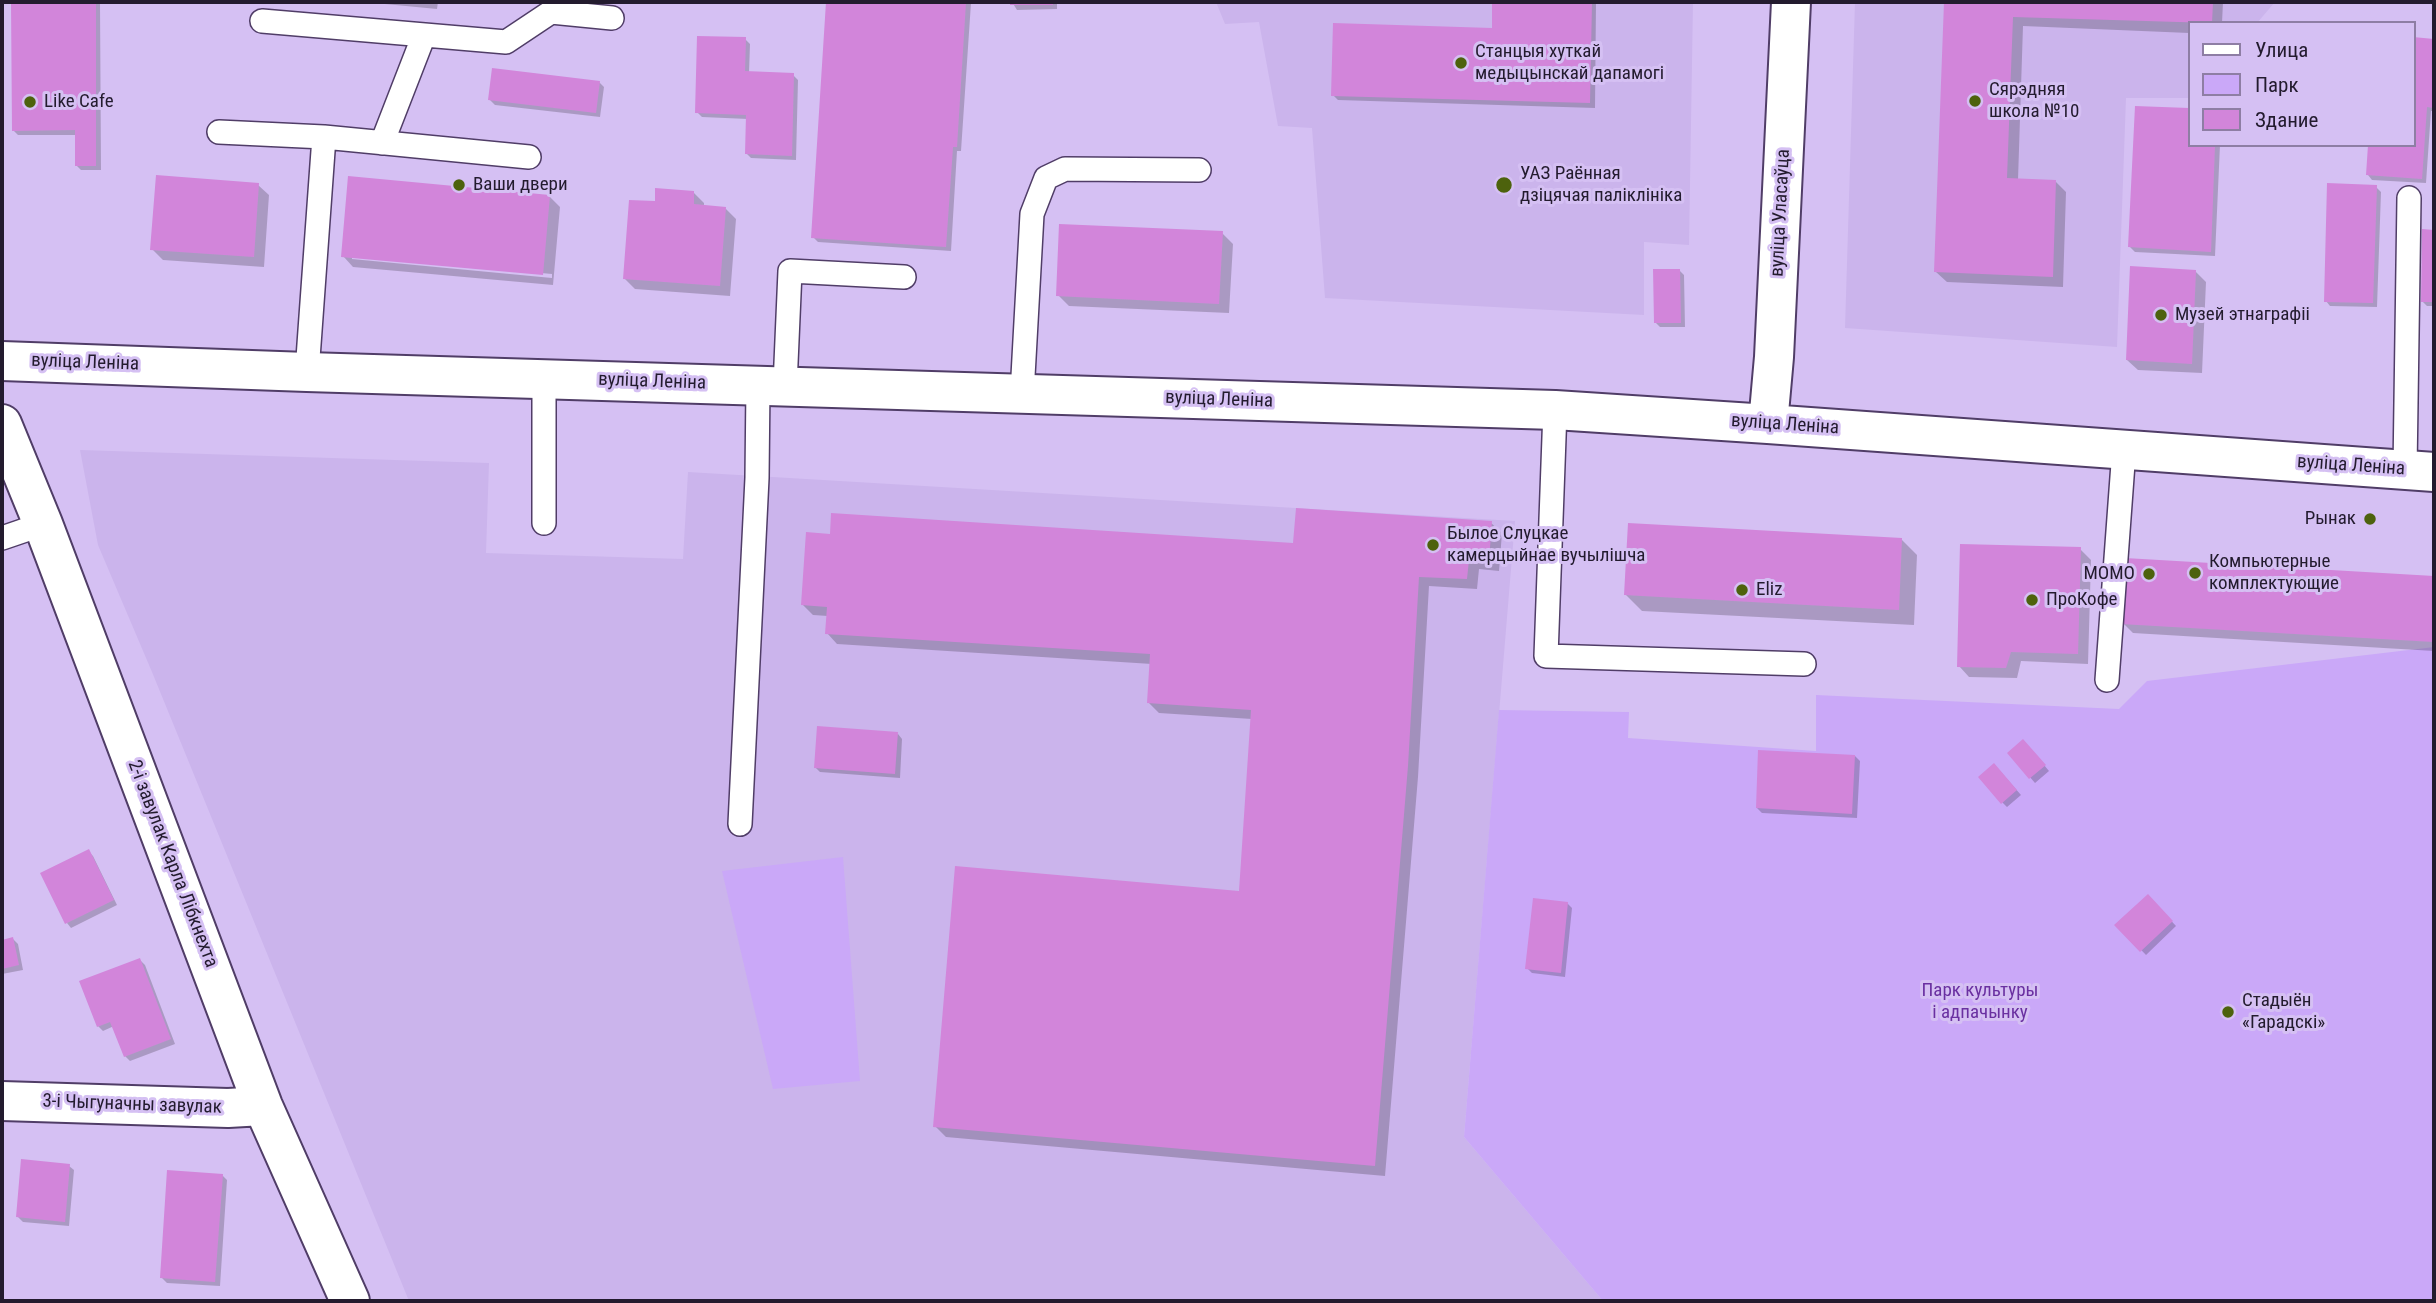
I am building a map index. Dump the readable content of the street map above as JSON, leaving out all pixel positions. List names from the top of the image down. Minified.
{"streets":{"main road":["вуліца Уласаўца","вуліца Леніна","2-і завулак Карла Лібкнехта","3-і Чыгуначны завулак"]},"crossings":[["вуліца Уласаўца","вуліца Леніна"],["2-і завулак Карла Лібкнехта","3-і Чыгуначны завулак"]],"parks":["Парк культуры і адпачынку"],"places":["Станцыя хуткай медыцынскай дапамогі","Сярэдняя школа №10","Like Cafe","Ваши двери","УАЗ Раённая дзіцячая паліклініка","Музей этнаграфіі","Рынак","Былое Слуцкае камерцыйнае вучылішча","Компьютерные комплектующие","МОМО","Eliz","ПроКофе","Стадыён «Гарадскі»"],"legend":["Улица","Парк","Здание"]}
